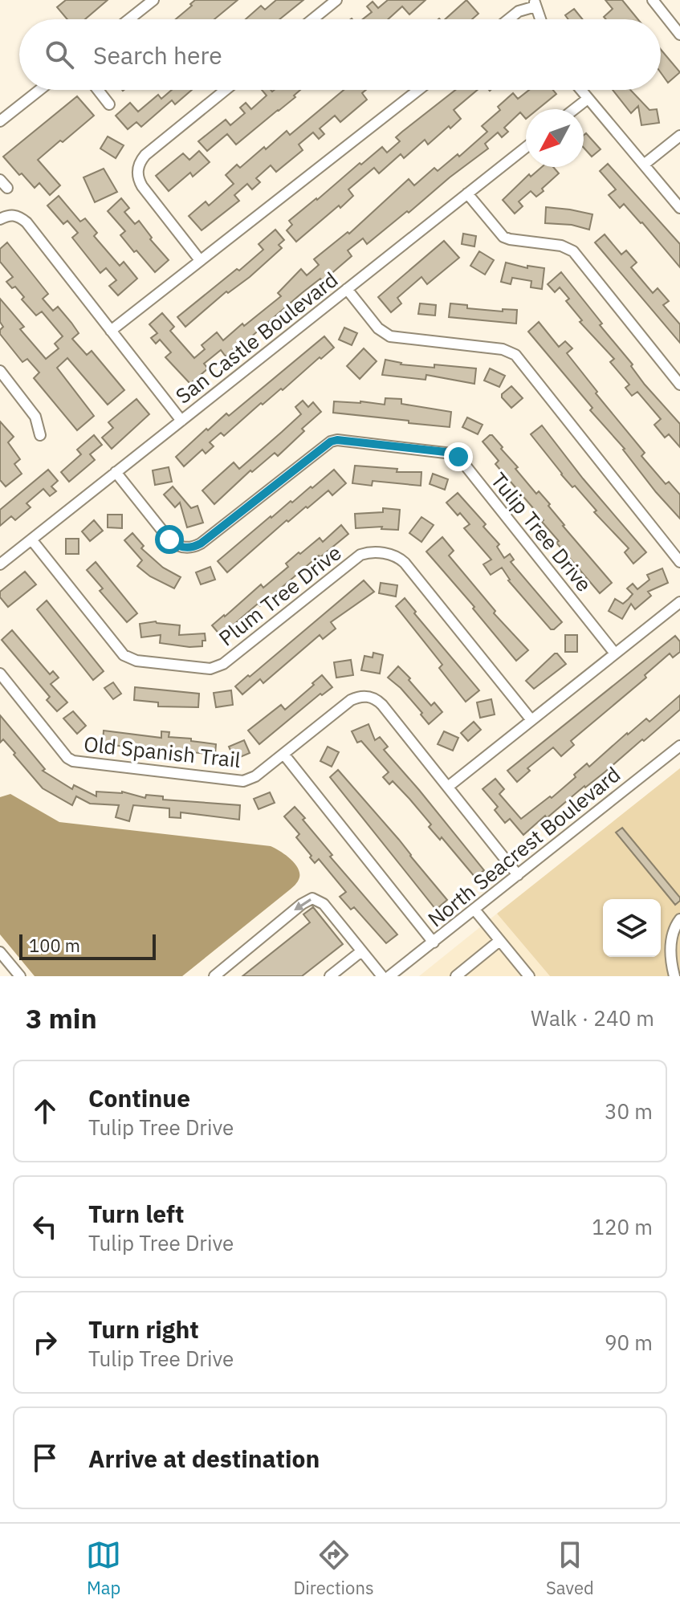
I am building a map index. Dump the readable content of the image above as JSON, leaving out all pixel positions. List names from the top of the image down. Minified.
{"streets":{"street":["San Castle Boulevard","Tulip Tree Drive","Plum Tree Drive","Old Spanish Trail","North Seacrest Boulevard"]},"crossings":[["San Castle Boulevard","Tulip Tree Drive"],["San Castle Boulevard","Plum Tree Drive"],["Old Spanish Trail","North Seacrest Boulevard"]],"scale_bar":"100 m","north":"bottom left","page":{"search":"Search here","scale":"100 m","heading":["3 min","Walk · 240 m"],"list":[["Continue","Tulip Tree Drive","30 m"],["Turn left","Tulip Tree Drive","120 m"],["Turn right","Tulip Tree Drive","90 m"],"Arrive at destination"],"nav":["Map","Directions","Saved"]}}
